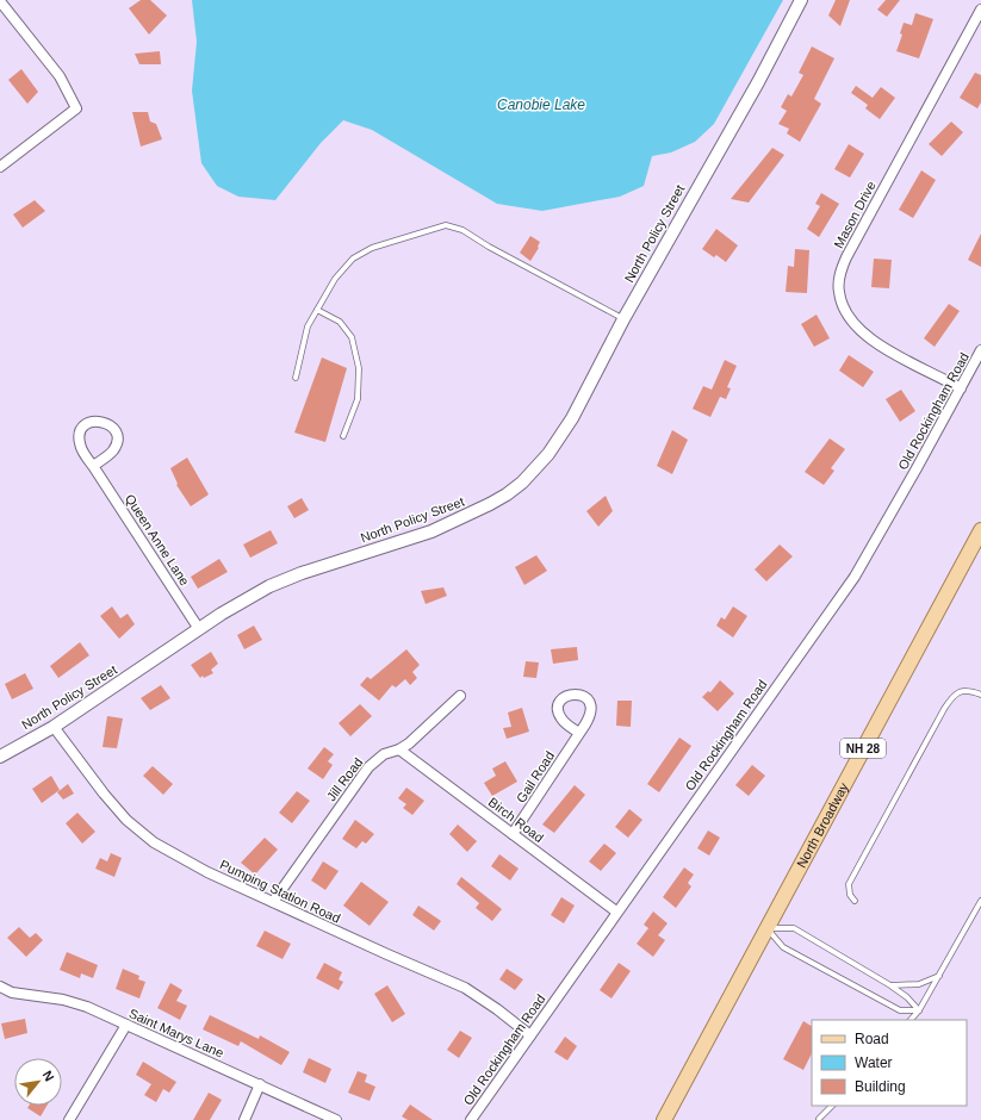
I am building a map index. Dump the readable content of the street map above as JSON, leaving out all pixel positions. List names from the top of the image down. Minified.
{"streets":{"main road":["NH 28","North Broadway"],"street":["Mason Drive","North Policy Street","Old Rockingham Road","Queen Anne Lane","Gail Road","Jill Road","Birch Road","Pumping Station Road","Saint Marys Lane"]},"crossings":[["Mason Drive","Old Rockingham Road"],["North Policy Street","Queen Anne Lane"],["North Policy Street","Pumping Station Road"],["Old Rockingham Road","Birch Road"],["Old Rockingham Road","Pumping Station Road"],["Gail Road","Birch Road"],["Jill Road","Birch Road"],["Jill Road","Pumping Station Road"]],"water":["Canobie Lake"],"legend":["Road","Water","Building"],"north":"top right"}
